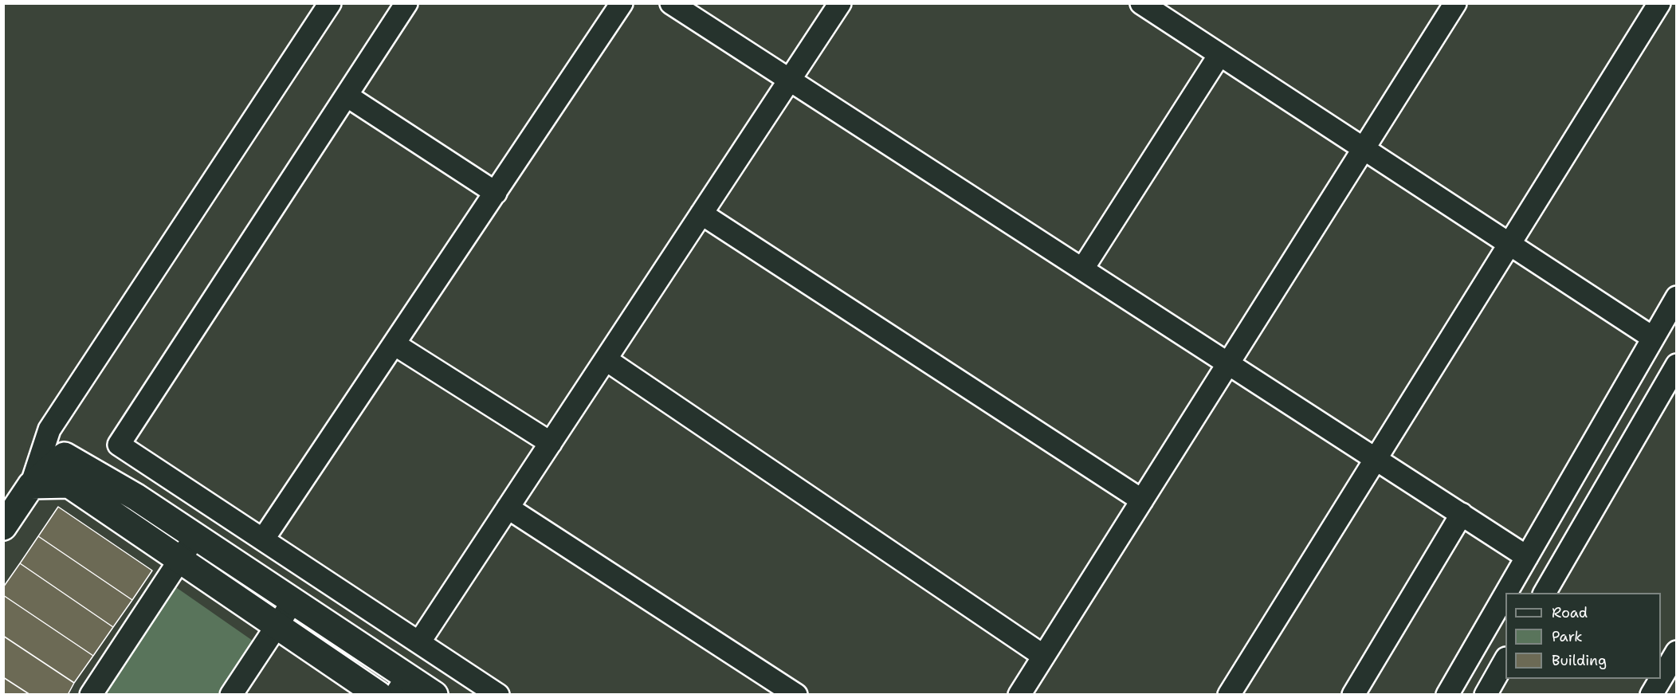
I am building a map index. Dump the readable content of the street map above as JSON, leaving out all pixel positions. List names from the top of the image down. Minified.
{"legend":["Road","Park","Building"]}
